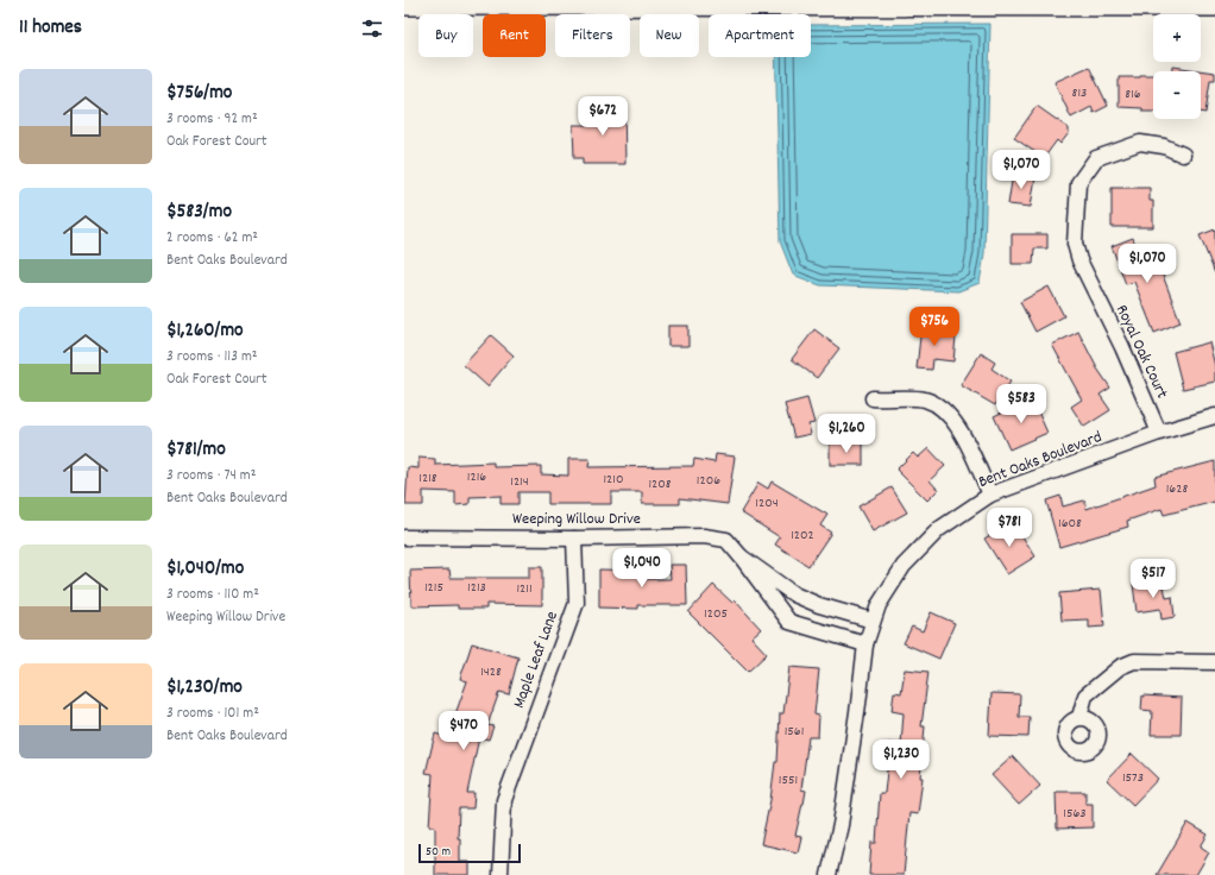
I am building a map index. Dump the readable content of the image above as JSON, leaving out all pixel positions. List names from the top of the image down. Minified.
{"streets":{"street":["Royal Oak Court","Bent Oaks Boulevard","Weeping Willow Drive","Maple Leaf Lane"]},"crossings":[["Royal Oak Court","Bent Oaks Boulevard"],["Bent Oaks Boulevard","Weeping Willow Drive"],["Weeping Willow Drive","Maple Leaf Lane"]],"house_numbers":["813","816","1216","1218","1210","1206","1214","1208","1628","1204","1608","1202","1215","1213","1211","1205","1428","1561","1573","1551","1563"],"scale_bar":"50 m","page":{"heading":"11 homes","map_buttons":["+","−"],"chip":["Buy","Rent","Filters","New","Apartment"],"list":[{"name":"$756/mo","note":"3 rooms · 92 m² · Oak Forest Court"},{"name":"$583/mo","note":"2 rooms · 62 m² · Bent Oaks Boulevard"},{"name":"$1,260/mo","note":"3 rooms · 113 m² · Oak Forest Court"},{"name":"$781/mo","note":"3 rooms · 74 m² · Bent Oaks Boulevard"},{"name":"$1,040/mo","note":"3 rooms · 110 m² · Weeping Willow Drive"},{"name":"$1,230/mo","note":"3 rooms · 101 m² · Bent Oaks Boulevard"}],"price":["$672","$1,070","$1,070","$756","$583","$1,260","$781","$1,040","$517","$470","$1,230"],"scale":"50 m"}}
